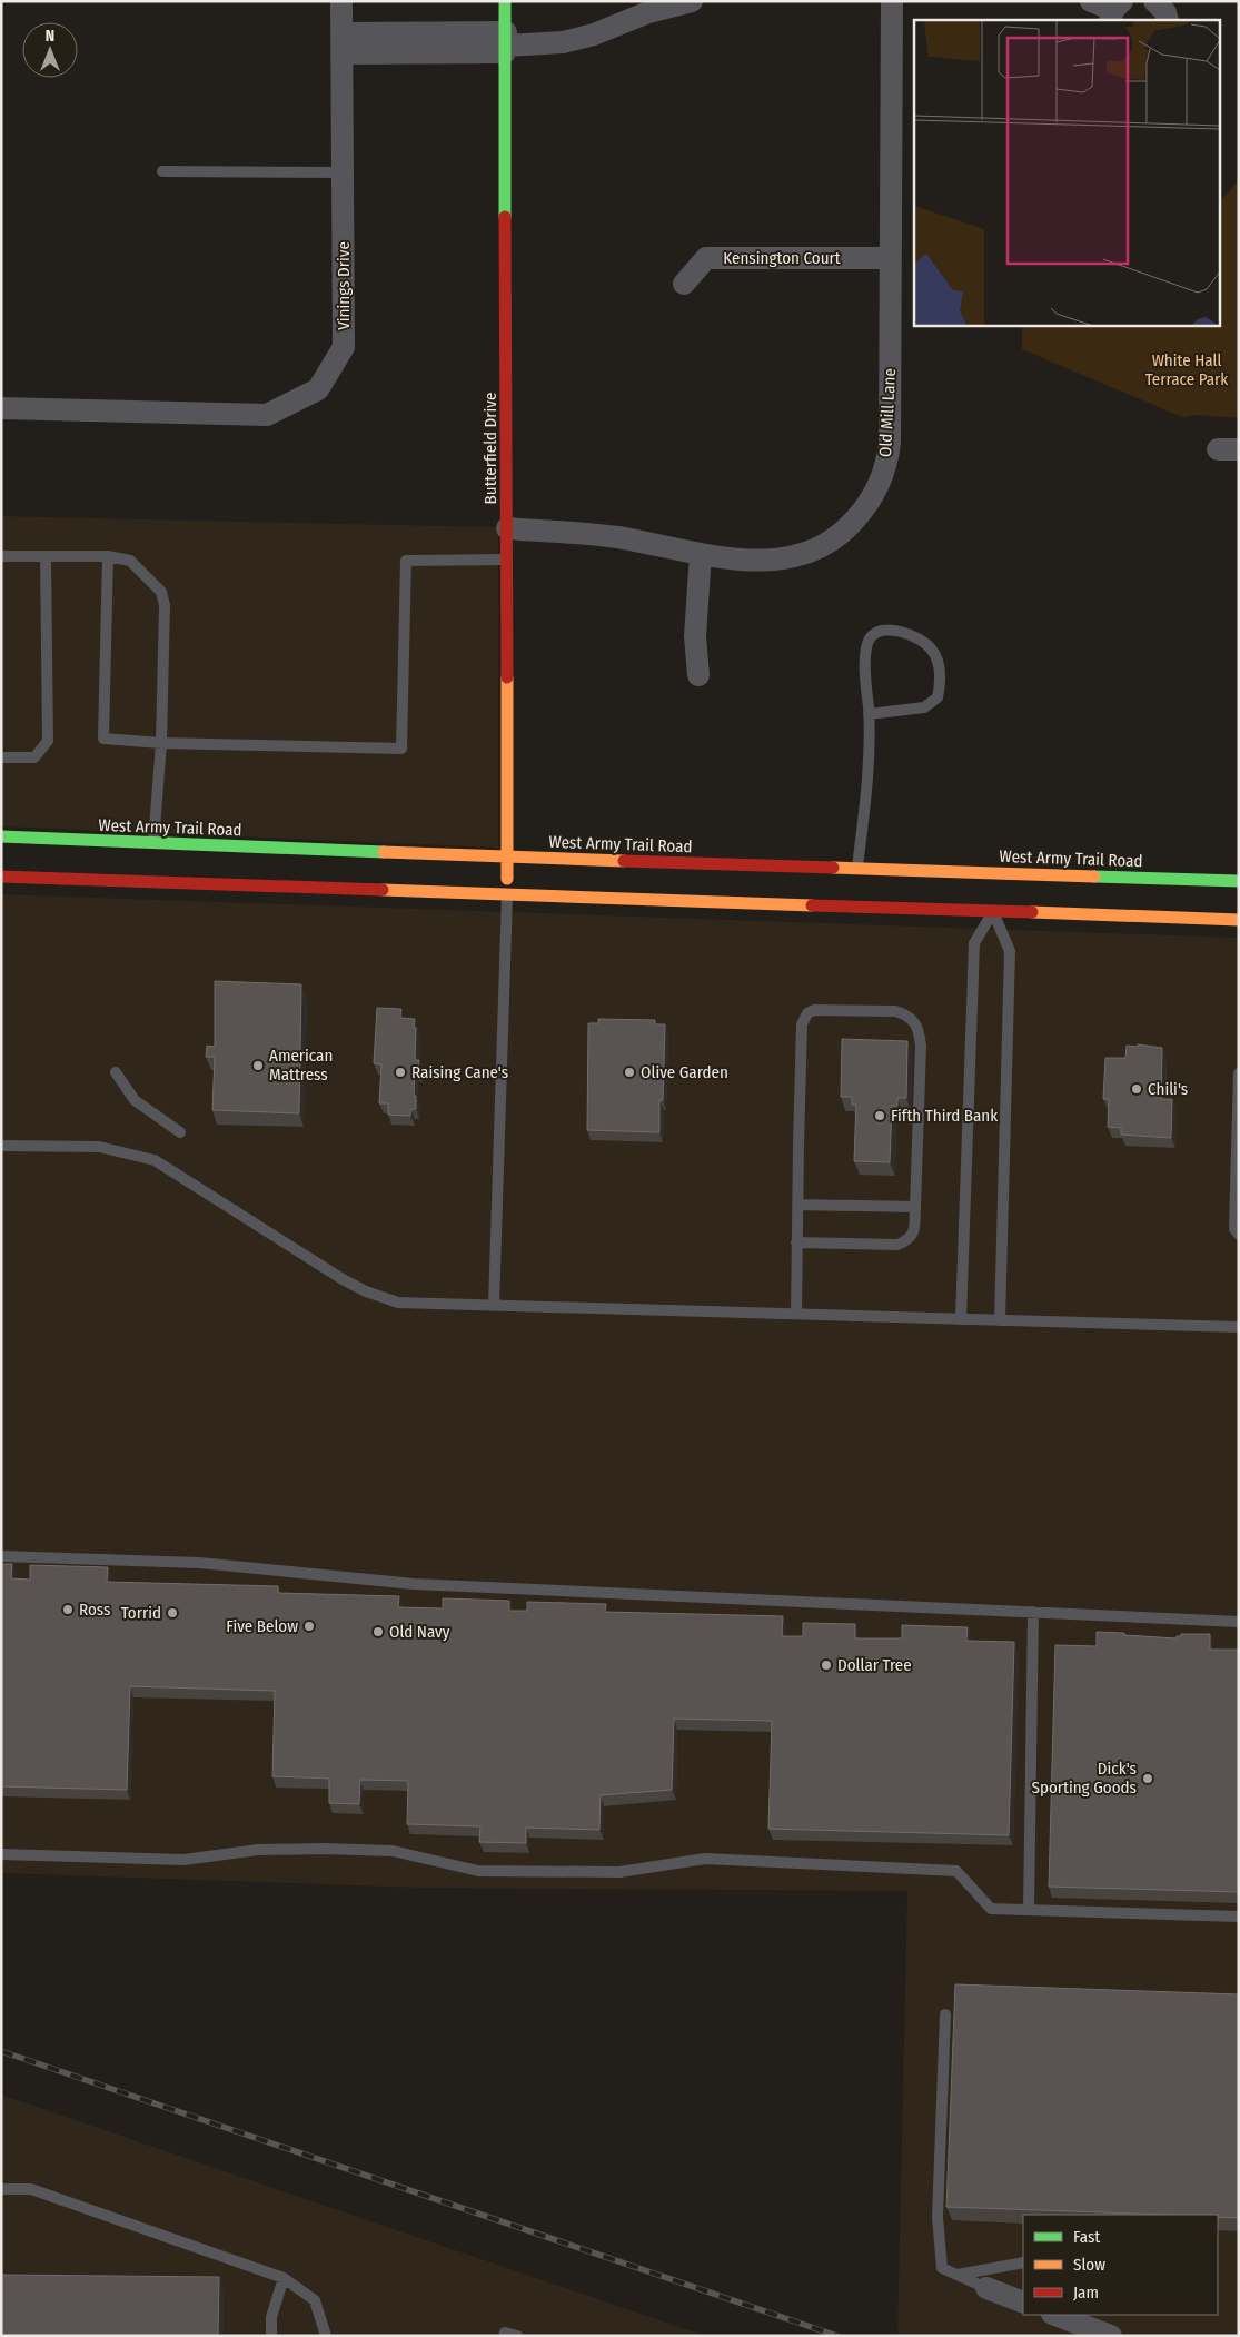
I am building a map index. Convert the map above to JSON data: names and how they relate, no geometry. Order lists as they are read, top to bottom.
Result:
{
  "streets": {
    "main road": ["Butterfield Drive", "West Army Trail Road"],
    "street": ["Kensington Court", "Vinings Drive", "Old Mill Lane"]
  },
  "crossings": [
    ["Kensington Court", "Old Mill Lane"],
    ["Old Mill Lane", "Butterfield Drive"],
    ["Butterfield Drive", "West Army Trail Road"]
  ],
  "parks": ["White Hall Terrace Park"],
  "places": [
    "American Mattress",
    "Raising Cane's",
    "Olive Garden",
    "Chili's",
    "Fifth Third Bank",
    "Ross",
    "Torrid",
    "Five Below",
    "Old Navy",
    "Dollar Tree",
    "Dick's Sporting Goods"
  ],
  "legend": ["Fast", "Slow", "Jam"],
  "north": "top"
}
